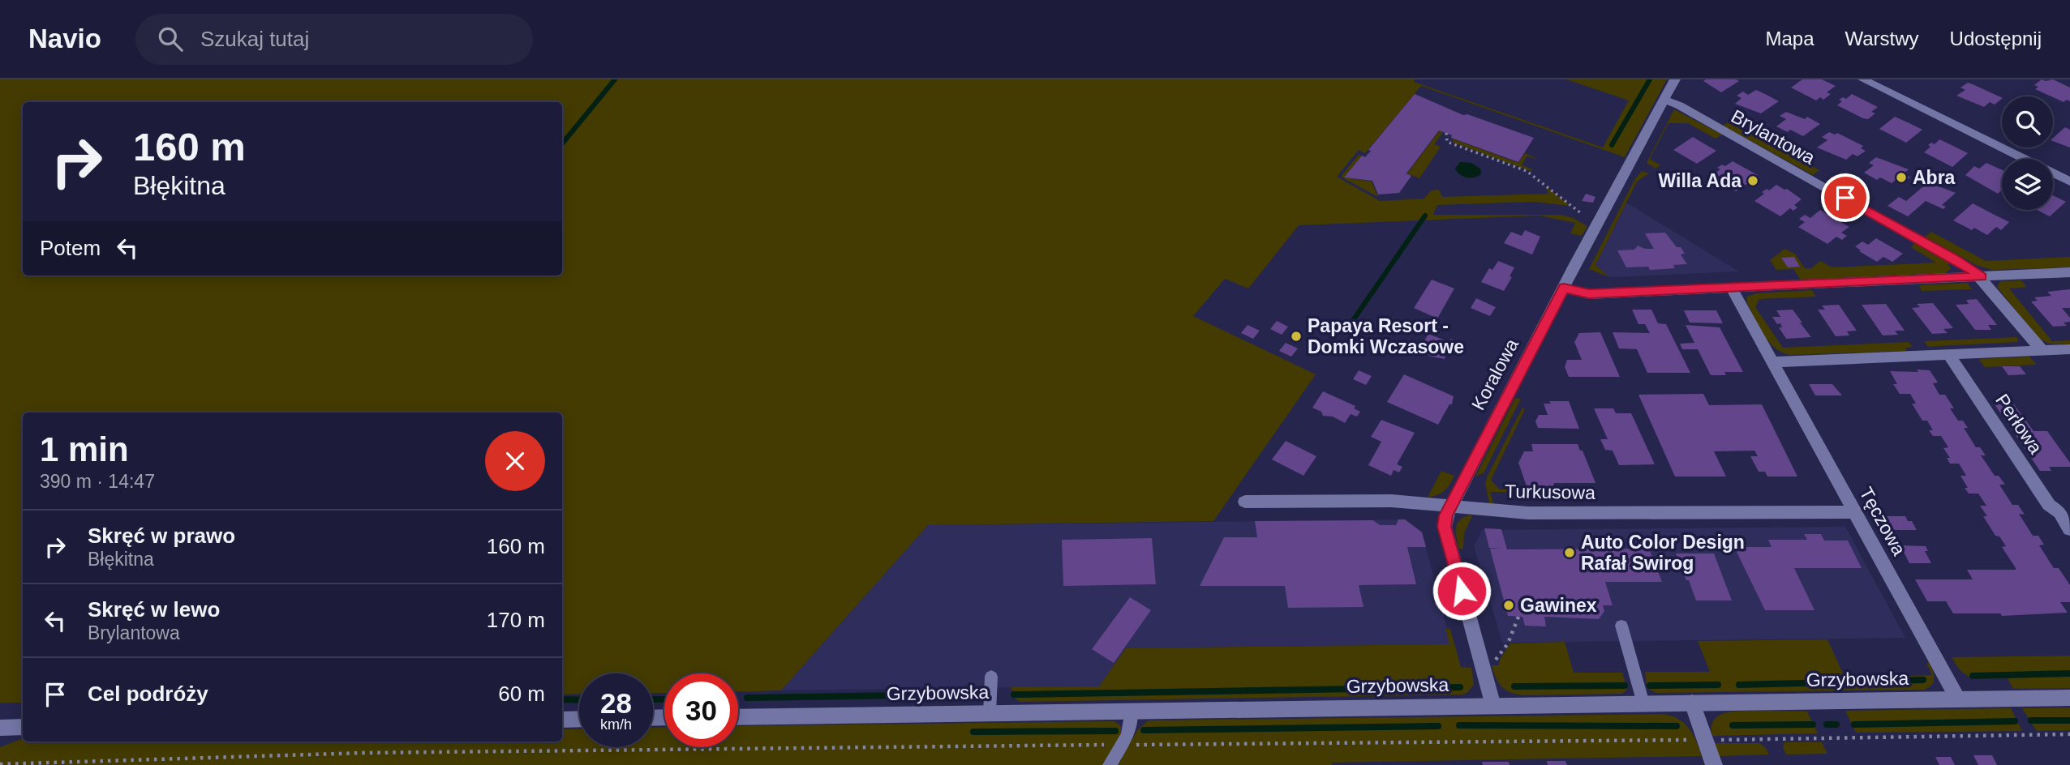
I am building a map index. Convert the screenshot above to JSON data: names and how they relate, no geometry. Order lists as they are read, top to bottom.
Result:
{
  "streets": {
    "street": [
      "Brylantowa",
      "Koralowa",
      "Perłowa",
      "Turkusowa",
      "Tęczowa",
      "Grzybowska"
    ]
  },
  "crossings": [
    ["Brylantowa", "Koralowa"],
    ["Koralowa", "Turkusowa"],
    ["Koralowa", "Grzybowska"],
    ["Turkusowa", "Tęczowa"],
    ["Tęczowa", "Grzybowska"]
  ],
  "places": [
    "Abra",
    "Willa Ada",
    "Papaya Resort - Domki Wczasowe",
    "Auto Color Design Rafał Swirog",
    "Gawinex"
  ],
  "page": {
    "header": "Navio",
    "search": "Szukaj tutaj",
    "nav": ["Mapa", "Warstwy", "Udostępnij"],
    "turn": ["160 m", "Błękitna"],
    "then": "Potem",
    "heading": ["1 min", "390 m · 14:47"],
    "list": [
      {
        "name": "Skręć w prawo",
        "note": "Błękitna",
        "value": "160 m"
      },
      {
        "name": "Skręć w lewo",
        "note": "Brylantowa",
        "value": "170 m"
      },
      {
        "name": "Cel podróży",
        "value": "60 m"
      }
    ],
    "speed": "28 km/h",
    "limit": "30"
  }
}
